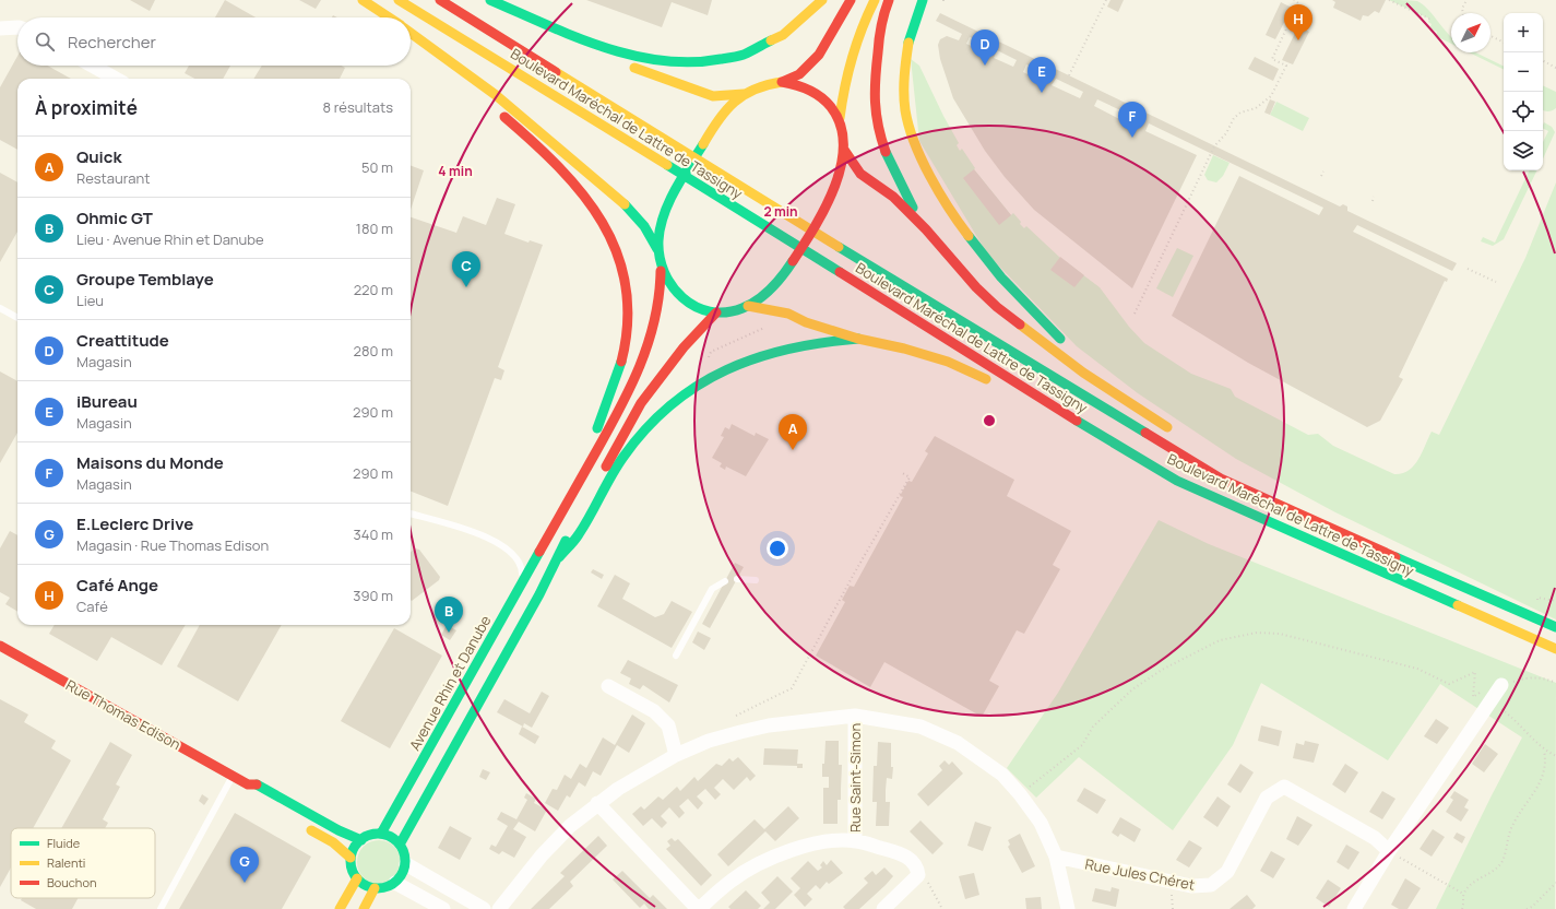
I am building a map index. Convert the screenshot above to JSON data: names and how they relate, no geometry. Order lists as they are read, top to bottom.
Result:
{
  "streets": {
    "main road": ["Boulevard Maréchal de Lattre de Tassigny", "Avenue Rhin et Danube", "Rue Thomas Edison"],
    "street": ["Rue Saint-Simon", "Rue Jules Chéret"]
  },
  "crossings": [
    ["Avenue Rhin et Danube", "Rue Thomas Edison"]
  ],
  "legend": ["Fluide", "Ralenti", "Bouchon"],
  "north": "top right",
  "page": {
    "pins": [
      "H",
      "D",
      "E",
      "F",
      "C",
      "A",
      "B",
      "G"
    ],
    "map_buttons": ["+", "−"],
    "search": "Rechercher",
    "heading": ["À proximité", "8 résultats"],
    "list": [
      {
        "mark": "A",
        "name": "Quick",
        "note": "Restaurant",
        "value": "50 m"
      },
      {
        "mark": "B",
        "name": "Ohmic GT",
        "note": "Lieu · Avenue Rhin et Danube",
        "value": "180 m"
      },
      {
        "mark": "C",
        "name": "Groupe Temblaye",
        "note": "Lieu",
        "value": "220 m"
      },
      {
        "mark": "D",
        "name": "Creattitude",
        "note": "Magasin",
        "value": "280 m"
      },
      {
        "mark": "E",
        "name": "iBureau",
        "note": "Magasin",
        "value": "290 m"
      },
      {
        "mark": "F",
        "name": "Maisons du Monde",
        "note": "Magasin",
        "value": "290 m"
      },
      {
        "mark": "G",
        "name": "E.Leclerc Drive",
        "note": "Magasin · Rue Thomas Edison",
        "value": "340 m"
      },
      {
        "mark": "H",
        "name": "Café Ange",
        "note": "Café",
        "value": "390 m"
      }
    ]
  },
  "rings": ["4 min", "2 min"]
}
